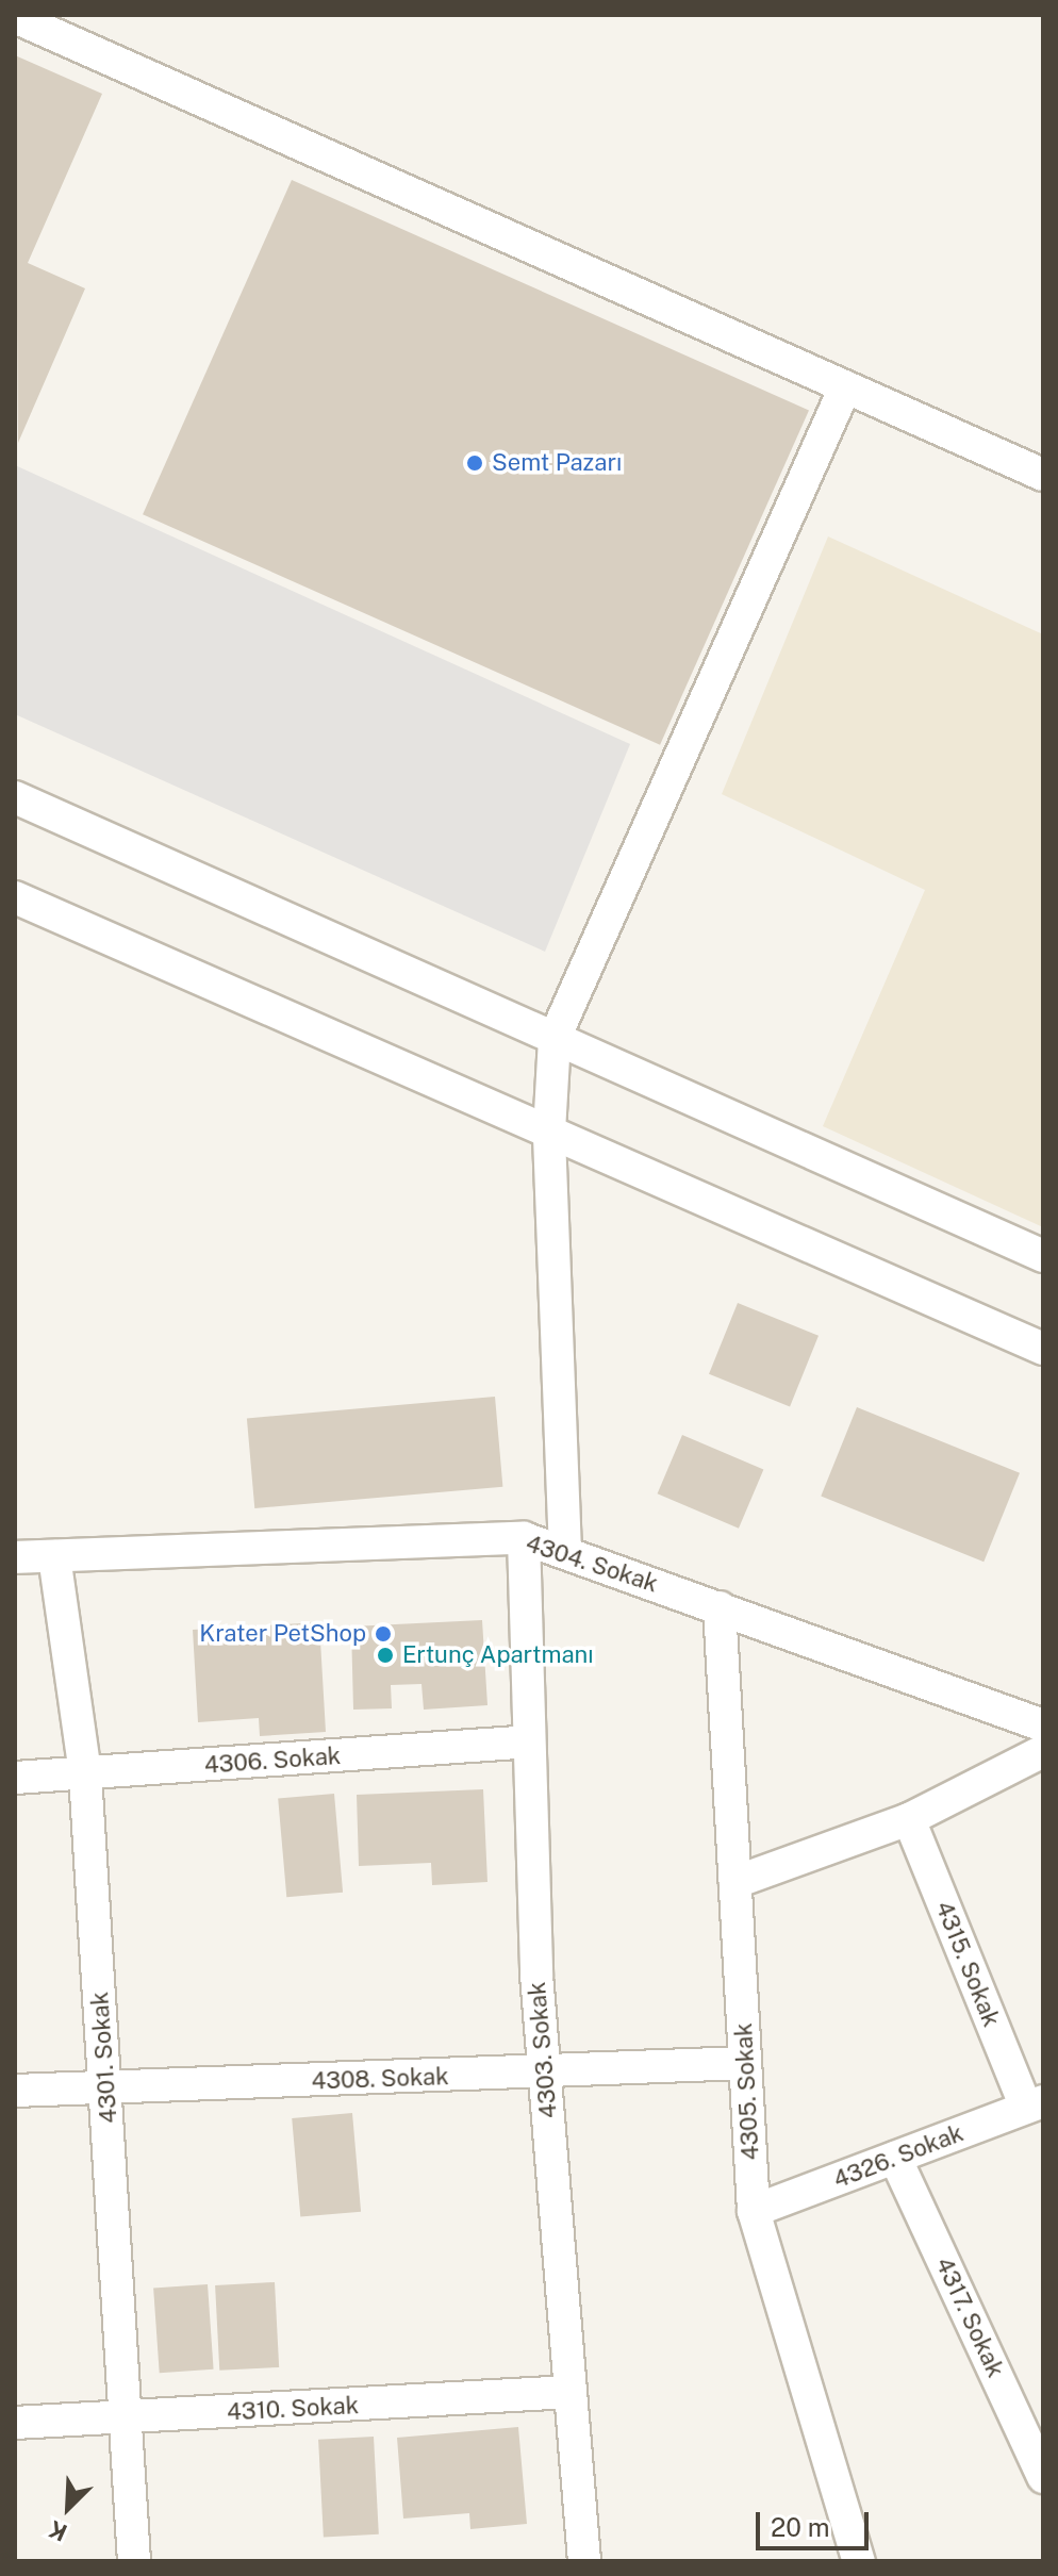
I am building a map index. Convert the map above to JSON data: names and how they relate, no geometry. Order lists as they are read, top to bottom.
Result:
{
  "streets": {
    "street": [
      "4304. Sokak",
      "4306. Sokak",
      "4315. Sokak",
      "4303. Sokak",
      "4301. Sokak",
      "4308. Sokak",
      "4305. Sokak",
      "4326. Sokak",
      "4317. Sokak",
      "4310. Sokak"
    ]
  },
  "crossings": [
    ["4304. Sokak", "4303. Sokak"],
    ["4304. Sokak", "4301. Sokak"],
    ["4304. Sokak", "4305. Sokak"],
    ["4306. Sokak", "4303. Sokak"],
    ["4306. Sokak", "4301. Sokak"],
    ["4315. Sokak", "4326. Sokak"],
    ["4303. Sokak", "4308. Sokak"],
    ["4303. Sokak", "4310. Sokak"],
    ["4301. Sokak", "4308. Sokak"],
    ["4301. Sokak", "4310. Sokak"],
    ["4308. Sokak", "4305. Sokak"],
    ["4305. Sokak", "4326. Sokak"],
    ["4326. Sokak", "4317. Sokak"]
  ],
  "places": ["Semt Pazarı", "Krater PetShop", "Ertunç Apartmanı"],
  "scale_bar": "20 m",
  "north": "bottom left"
}
